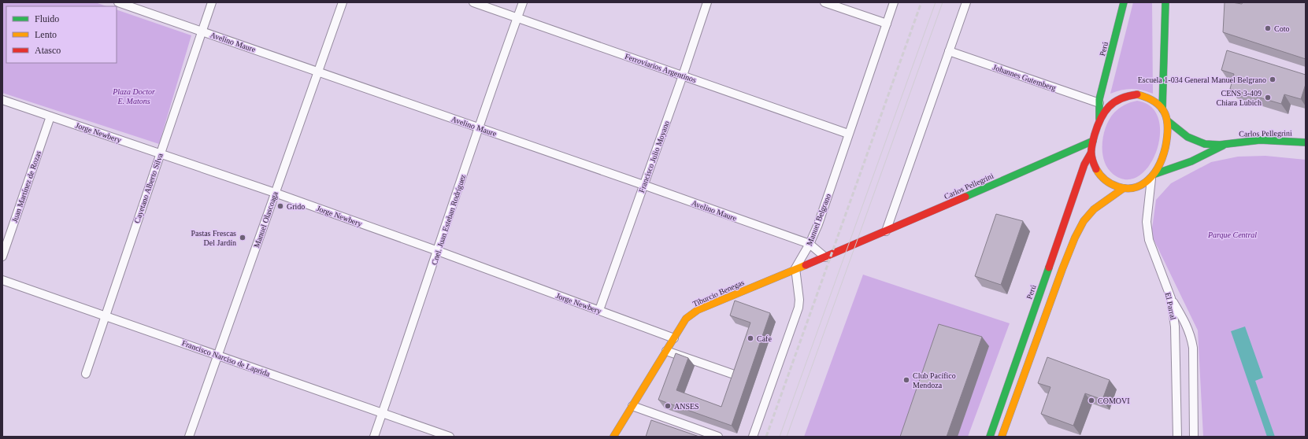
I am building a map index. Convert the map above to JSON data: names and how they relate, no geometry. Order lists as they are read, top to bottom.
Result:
{
  "streets": {
    "main road": ["Perú", "Carlos Pellegrini", "Tiburcio Benegas"],
    "street": [
      "Avelino Maure",
      "Ferroviarios Argentinos",
      "Johannes Gutemberg",
      "Jorge Newbery",
      "Francisco Julio Moyano",
      "Juan Martínez de Rozas",
      "Cayetano Alberto Silva",
      "Manuel Olascoaga",
      "Cnel. Juan Esteban Rodríguez",
      "Manuel Belgrano",
      "El Parral",
      "Francisco Narciso de Laprida"
    ]
  },
  "crossings": [
    ["Avelino Maure", "Francisco Julio Moyano"],
    ["Avelino Maure", "Cayetano Alberto Silva"],
    ["Avelino Maure", "Manuel Olascoaga"],
    ["Avelino Maure", "Cnel. Juan Esteban Rodríguez"],
    ["Avelino Maure", "Manuel Belgrano"],
    ["Avelino Maure", "Tiburcio Benegas"],
    ["Perú", "Johannes Gutemberg"],
    ["Perú", "Carlos Pellegrini"],
    ["Perú", "El Parral"],
    ["Ferroviarios Argentinos", "Francisco Julio Moyano"],
    ["Ferroviarios Argentinos", "Cnel. Juan Esteban Rodríguez"],
    ["Ferroviarios Argentinos", "Manuel Belgrano"],
    ["Jorge Newbery", "Francisco Julio Moyano"],
    ["Jorge Newbery", "Juan Martínez de Rozas"],
    ["Jorge Newbery", "Cayetano Alberto Silva"],
    ["Jorge Newbery", "Manuel Olascoaga"],
    ["Jorge Newbery", "Cnel. Juan Esteban Rodríguez"],
    ["Jorge Newbery", "Tiburcio Benegas"],
    ["Carlos Pellegrini", "Tiburcio Benegas"],
    ["Carlos Pellegrini", "El Parral"],
    ["Cayetano Alberto Silva", "Francisco Narciso de Laprida"],
    ["Manuel Olascoaga", "Francisco Narciso de Laprida"],
    ["Cnel. Juan Esteban Rodríguez", "Francisco Narciso de Laprida"],
    ["Manuel Belgrano", "Tiburcio Benegas"]
  ],
  "parks": ["Plaza Doctor E. Matons", "Parque Central"],
  "places": [
    "Coto",
    "Escuela 1-034 General Manuel Belgrano",
    "CENS 3-409 Chiara Lubich",
    "Grido",
    "Pastas Frescas Del Jardín",
    "Cafe",
    "Club Pacífico Mendoza",
    "COMOVI",
    "ANSES"
  ],
  "legend": ["Fluido", "Lento", "Atasco"]
}
